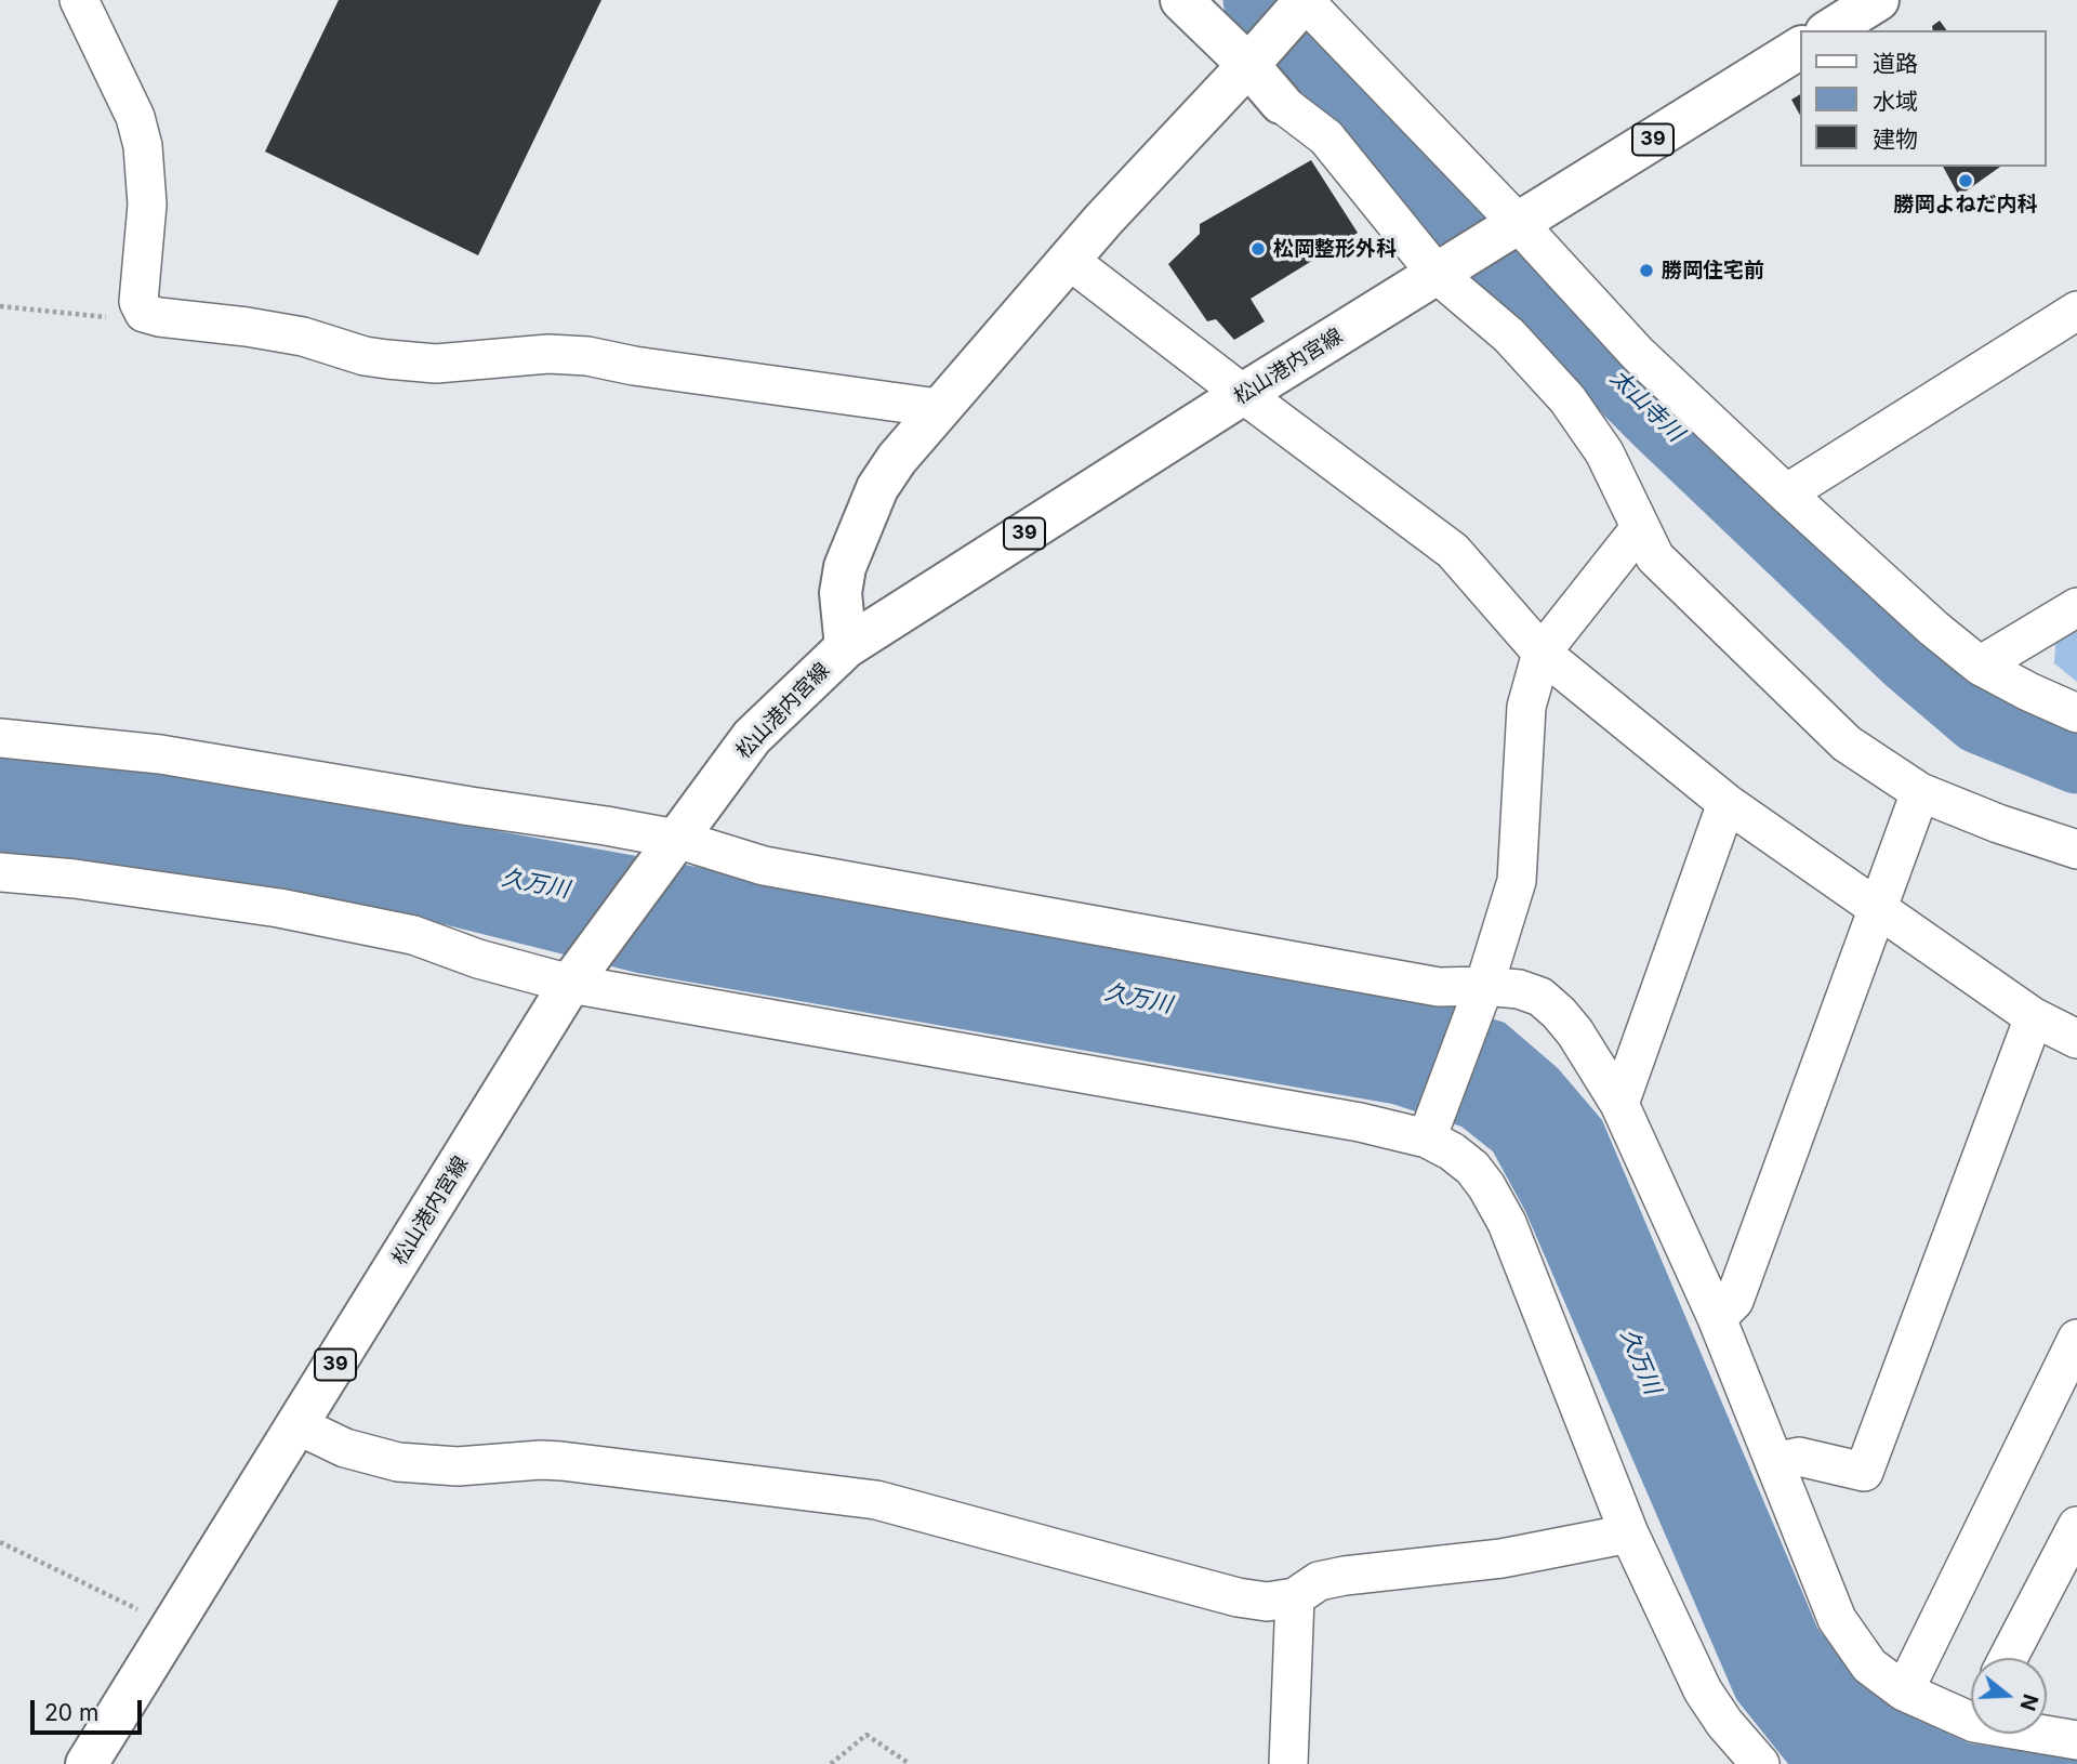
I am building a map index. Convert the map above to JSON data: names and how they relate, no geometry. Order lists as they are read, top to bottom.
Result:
{
  "streets": {
    "main road": ["39", "松山港内宮線"]
  },
  "water": ["太山寺川", "久万川"],
  "places": ["勝岡よねだ内科", "松岡整形外科", "勝岡住宅前"],
  "legend": ["道路", "水域", "建物"],
  "scale_bar": "20 m",
  "north": "right"
}
